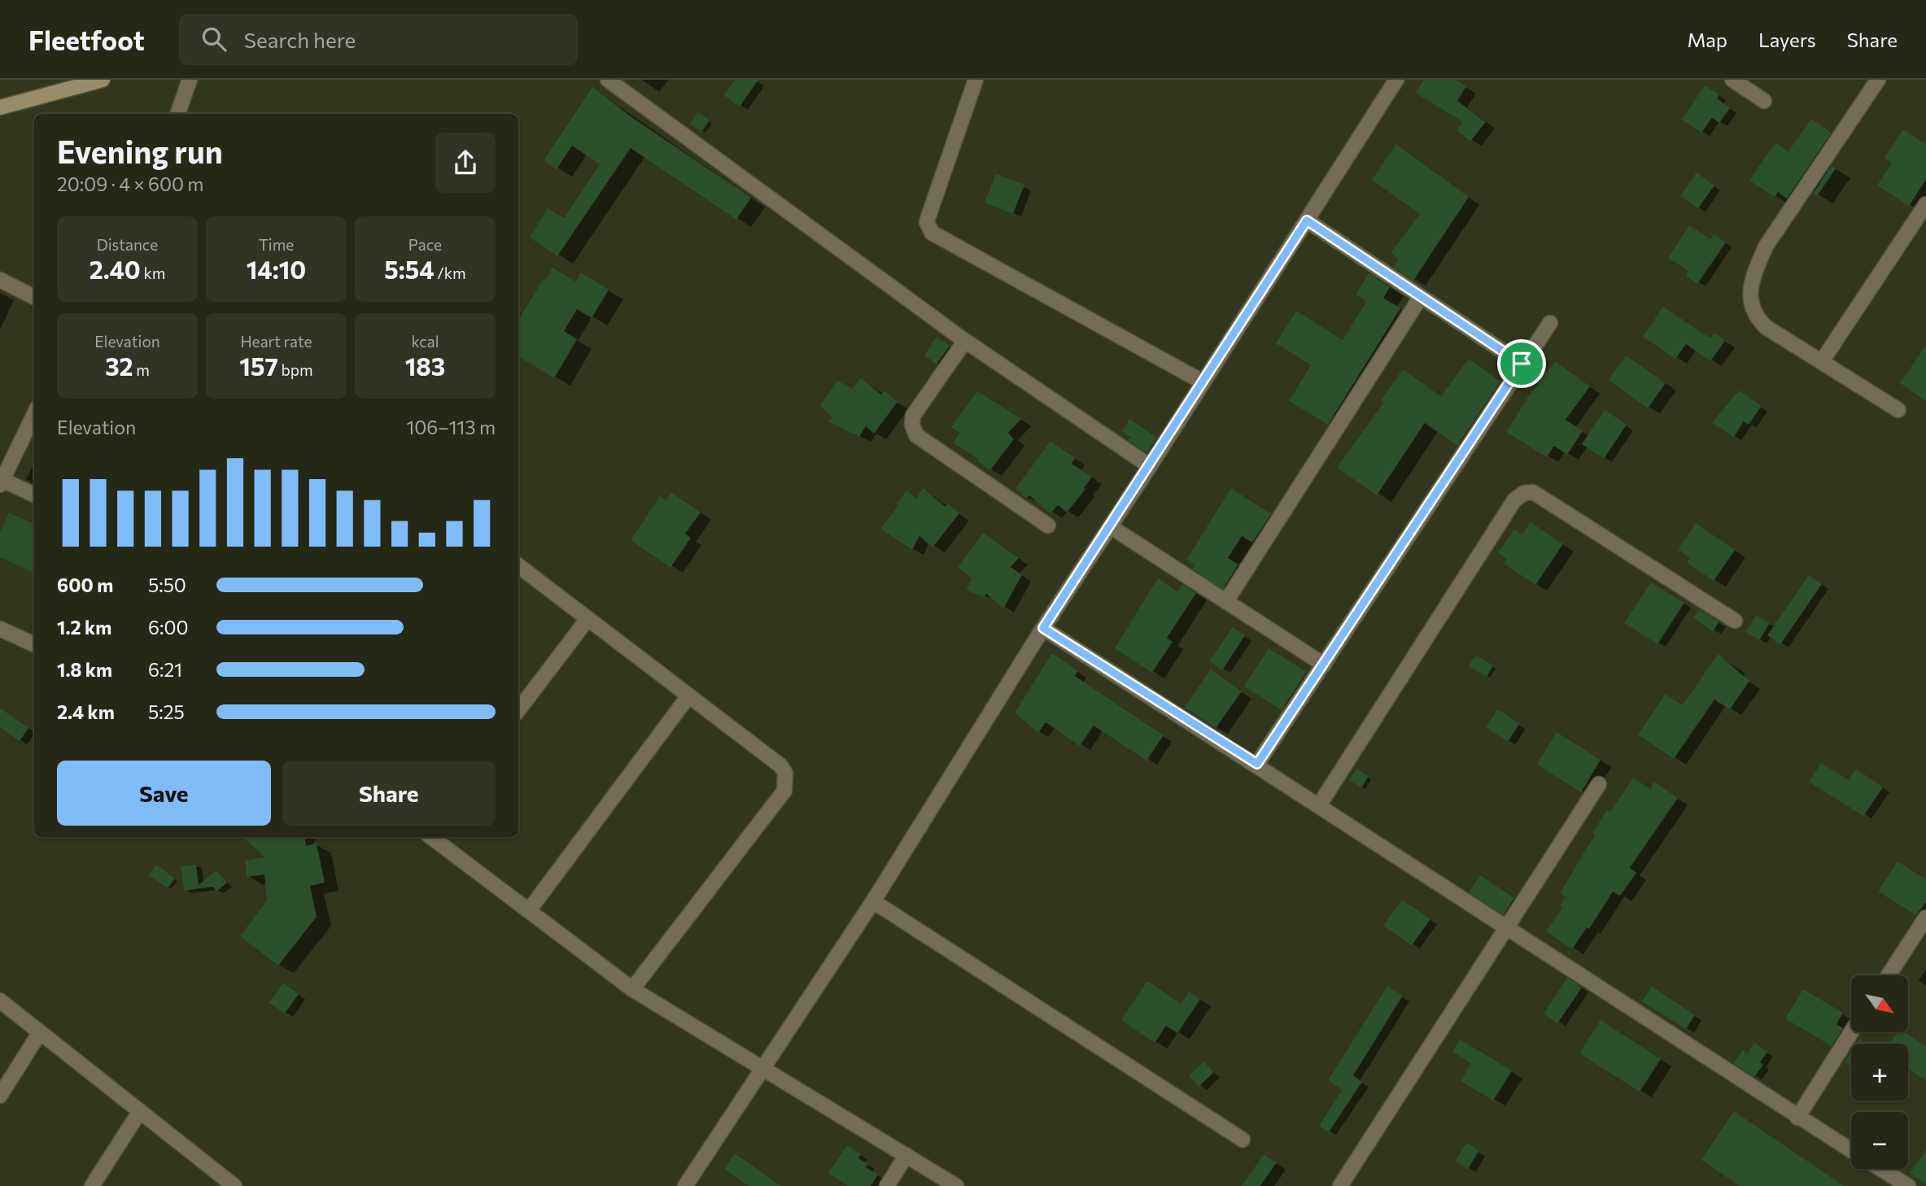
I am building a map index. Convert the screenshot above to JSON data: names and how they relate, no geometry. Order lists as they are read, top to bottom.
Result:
{
  "north": "bottom right",
  "page": {
    "header": "Fleetfoot",
    "search": "Search here",
    "nav": ["Map", "Layers", "Share"],
    "heading": ["Evening run", "20:09 · 4 × 600 m"],
    "stats": [
      ["Distance", "2.40 km"],
      ["Time", "14:10"],
      ["Pace", "5:54 /km"],
      ["Elevation", "32 m"],
      ["Heart rate", "157 bpm"],
      ["kcal", "183"]
    ],
    "chart": ["Elevation", "106–113 m"],
    "list": [
      {
        "name": "600 m",
        "note": "5:50"
      },
      {
        "name": "1.2 km",
        "note": "6:00"
      },
      {
        "name": "1.8 km",
        "note": "6:21"
      },
      {
        "name": "2.4 km",
        "note": "5:25"
      }
    ],
    "buttons": ["Save", "Share"],
    "map_buttons": ["+", "−"]
  }
}
